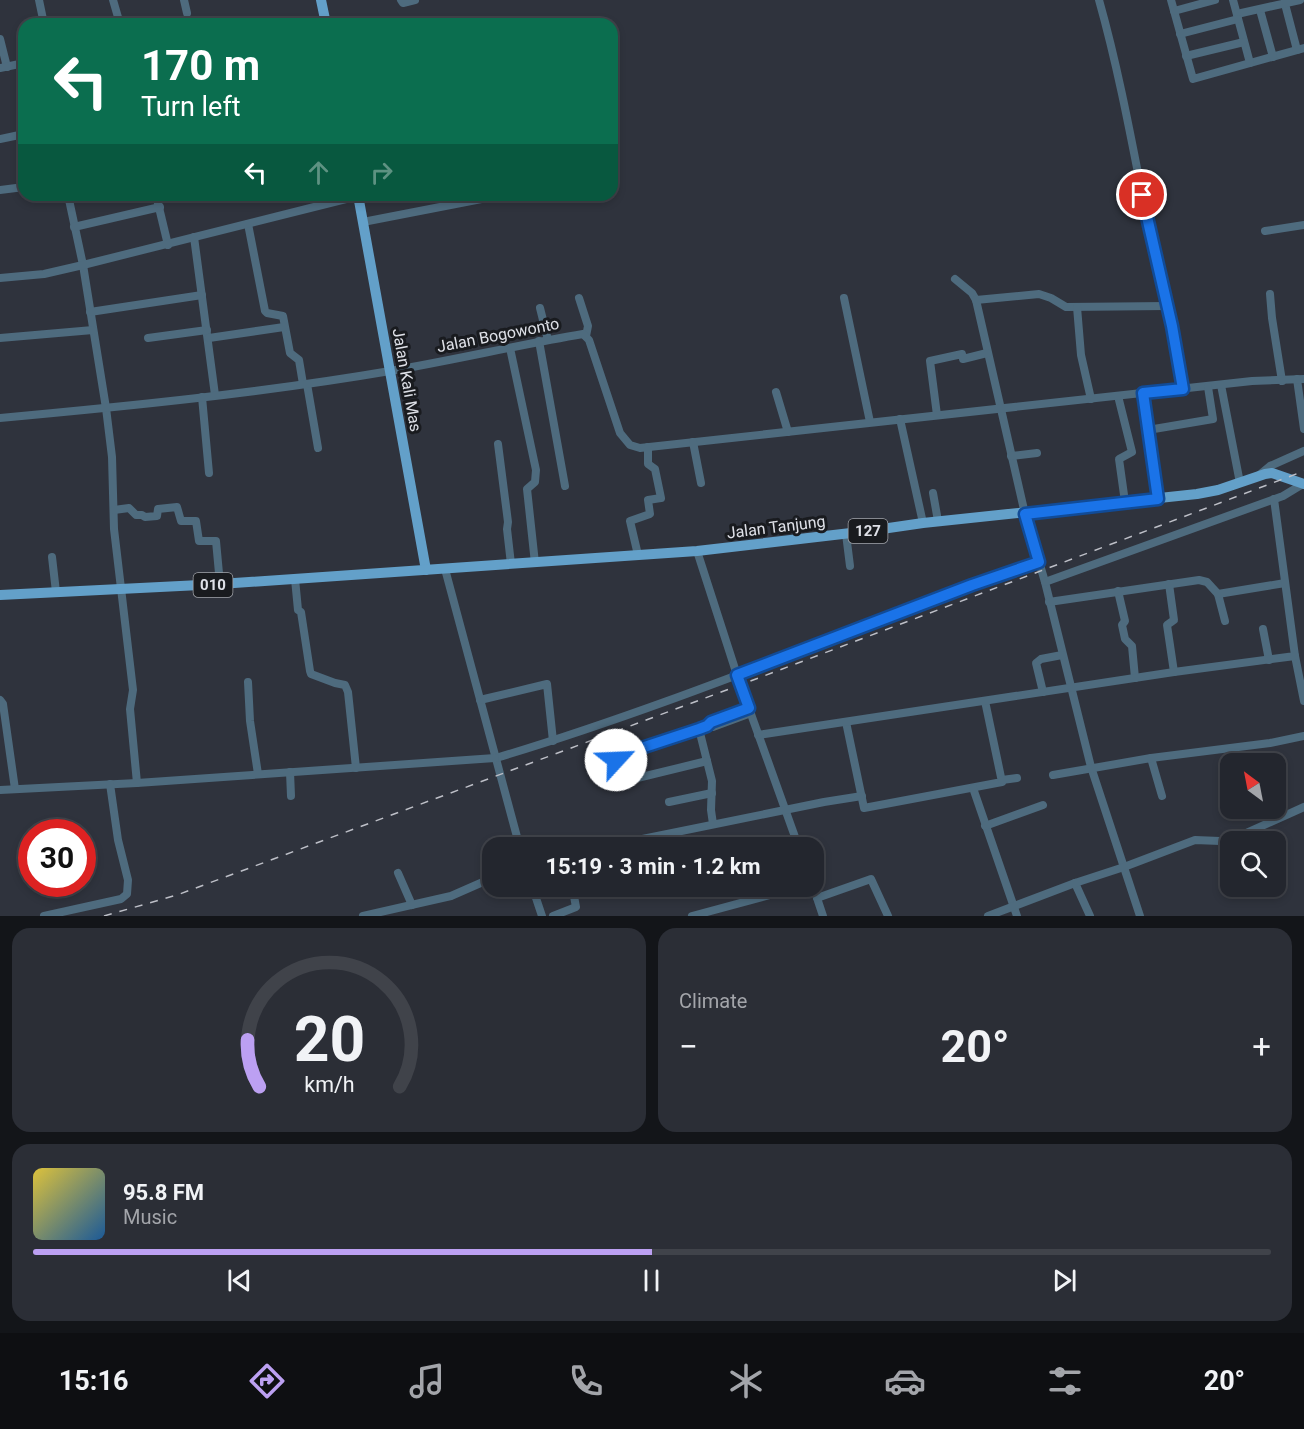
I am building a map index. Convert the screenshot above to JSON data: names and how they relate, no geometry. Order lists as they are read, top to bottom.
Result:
{
  "streets": {
    "main road": [
      "Jalan Kali Mas",
      "Jalan Tanjung",
      "127",
      "010"
    ],
    "street": ["Jalan Bogowonto"]
  },
  "crossings": [
    ["Jalan Bogowonto", "Jalan Kali Mas"],
    ["Jalan Kali Mas", "Jalan Tanjung"],
    ["Jalan Kali Mas", "010"],
    ["Jalan Tanjung", "010"]
  ],
  "north": "top left",
  "page": {
    "turn": ["170 m", "Turn left"],
    "limit": "30",
    "trip": "15:19 · 3 min · 1.2 km",
    "tile": "Climate",
    "heat": ["−", "20°", "+"],
    "song": ["95.8 FM", "Music"],
    "tabs": ["15:16", "20°"],
    "gauge": ["20", "km/h"]
  }
}
